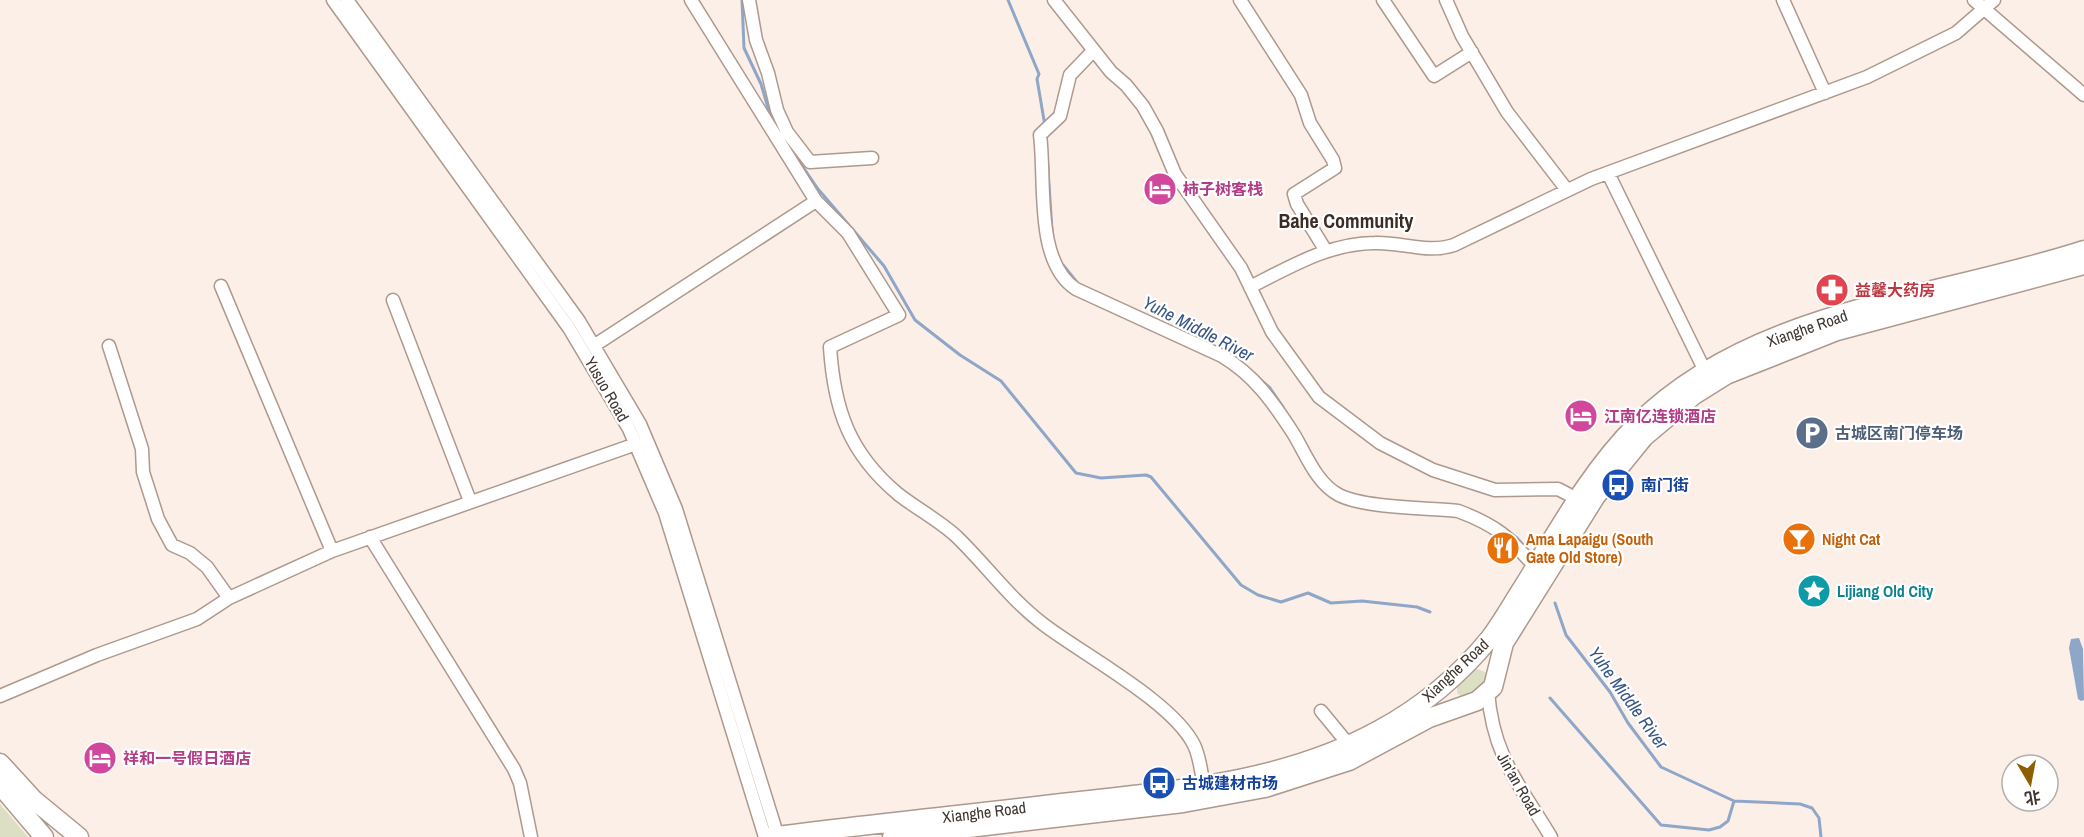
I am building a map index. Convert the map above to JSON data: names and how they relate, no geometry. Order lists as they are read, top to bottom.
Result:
{
  "streets": {
    "highway": ["Xianghe Road"],
    "street": ["Yusuo Road", "Jin'an Road"]
  },
  "crossings": [
    ["Xianghe Road", "Yusuo Road"],
    ["Xianghe Road", "Jin'an Road"]
  ],
  "districts": ["Bahe Community"],
  "water": ["Yuhe Middle River"],
  "places": {
    "hotel": ["柿子树客栈", "江南亿连锁酒店", "祥和一号假日酒店"],
    "pharmacy": ["益馨大药房"],
    "parking": ["古城区南门停车场"],
    "bus stop": ["南门街", "古城建材市场"],
    "bar": ["Night Cat"],
    "restaurant": ["Ama Lapaigu (South Gate Old Store)"],
    "place": ["Lijiang Old City"]
  },
  "north": "bottom"
}
